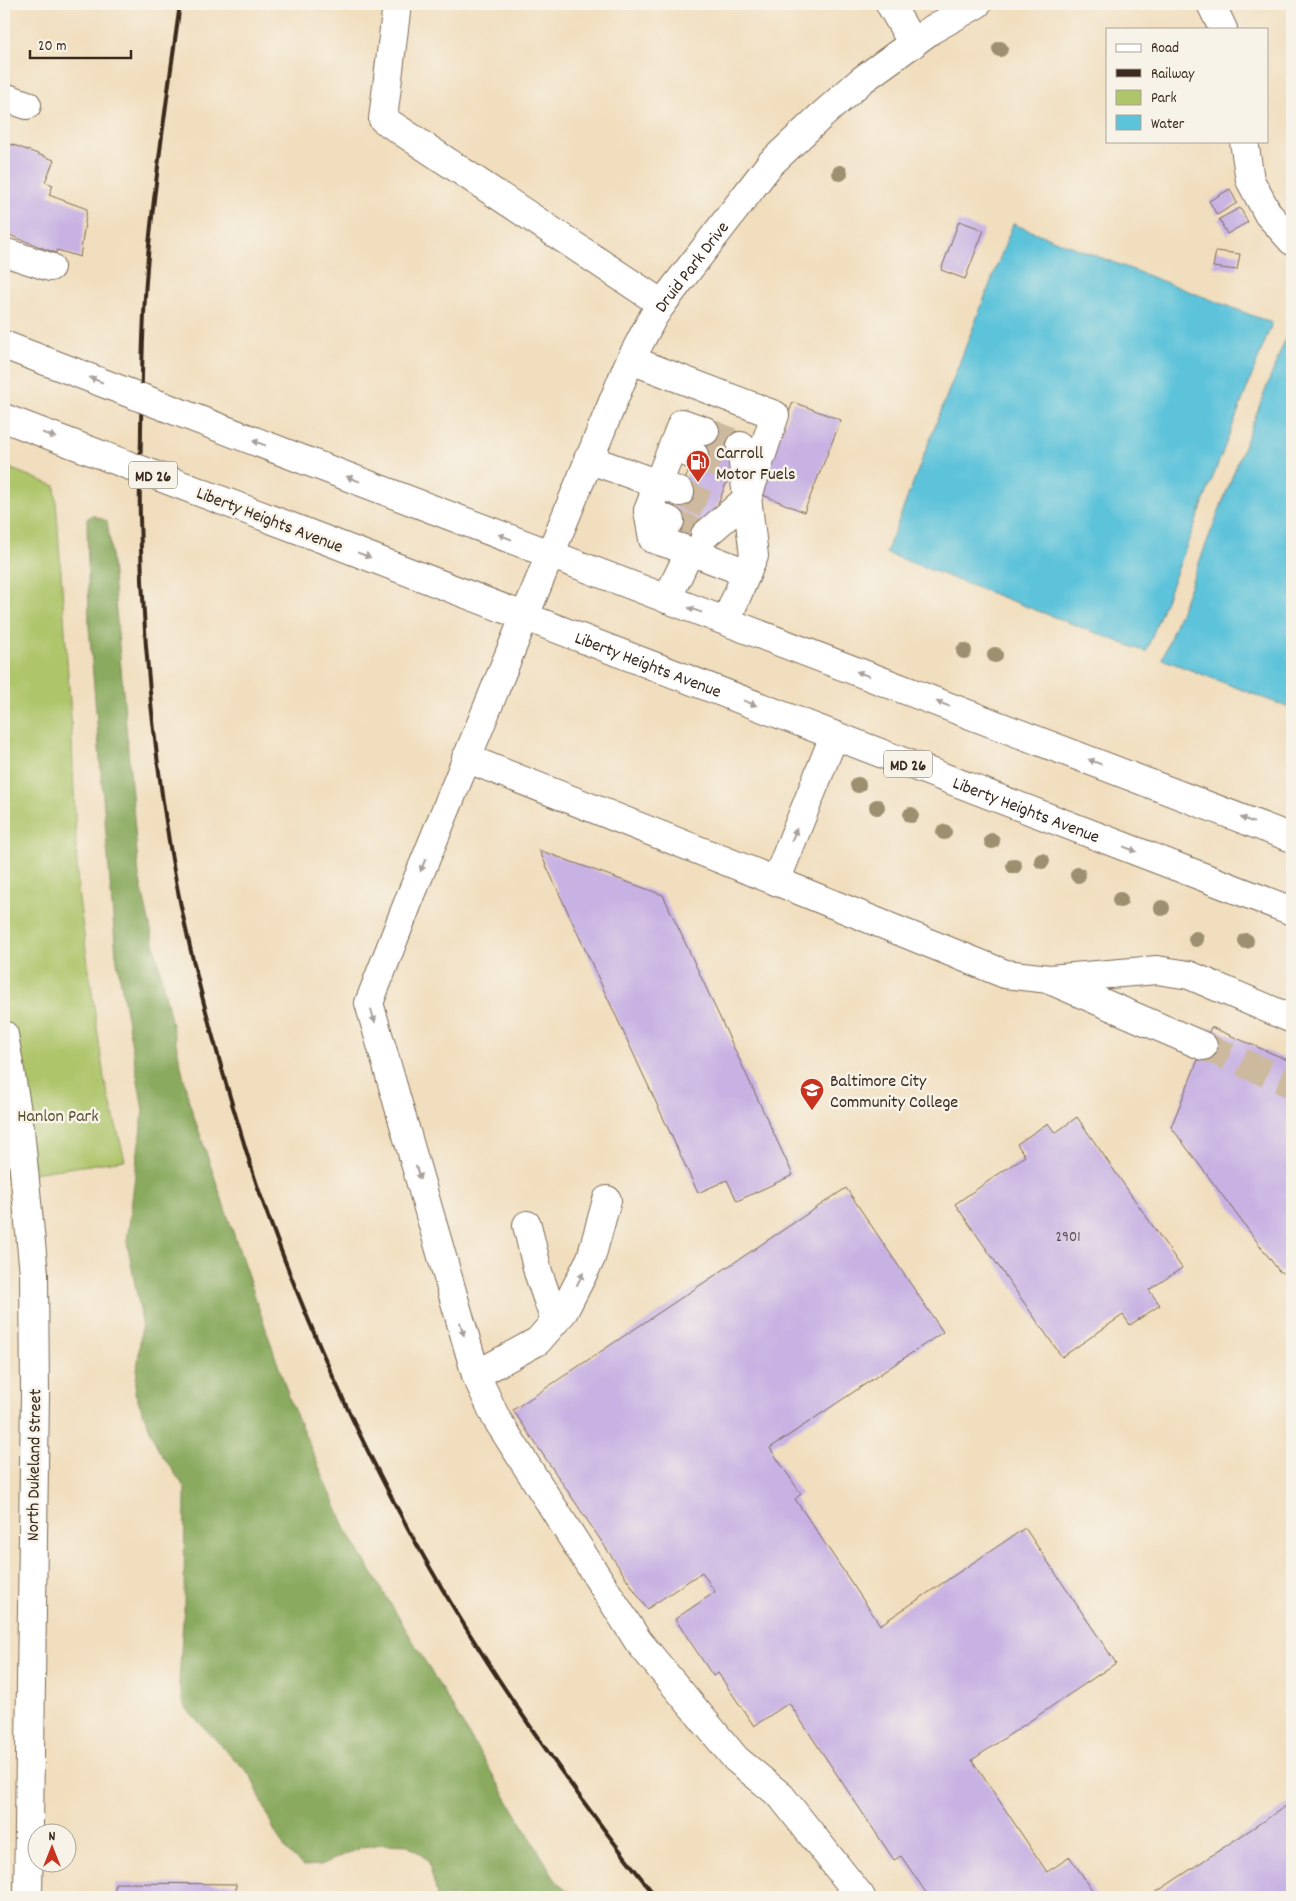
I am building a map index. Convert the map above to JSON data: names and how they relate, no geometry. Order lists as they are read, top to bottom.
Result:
{
  "streets": {
    "main road": [
      "Druid Park Drive",
      "MD 26",
      "Liberty Heights Avenue",
      "North Dukeland Street"
    ]
  },
  "crossings": [
    ["Druid Park Drive", "Liberty Heights Avenue"]
  ],
  "parks": ["Hanlon Park"],
  "places": {
    "fuel station": ["Carroll Motor Fuels"],
    "school or university": ["Baltimore City Community College"]
  },
  "house_numbers": ["2901"],
  "legend": [
    "Road",
    "Railway",
    "Park",
    "Water"
  ],
  "scale_bar": "20 m",
  "north": "top"
}
